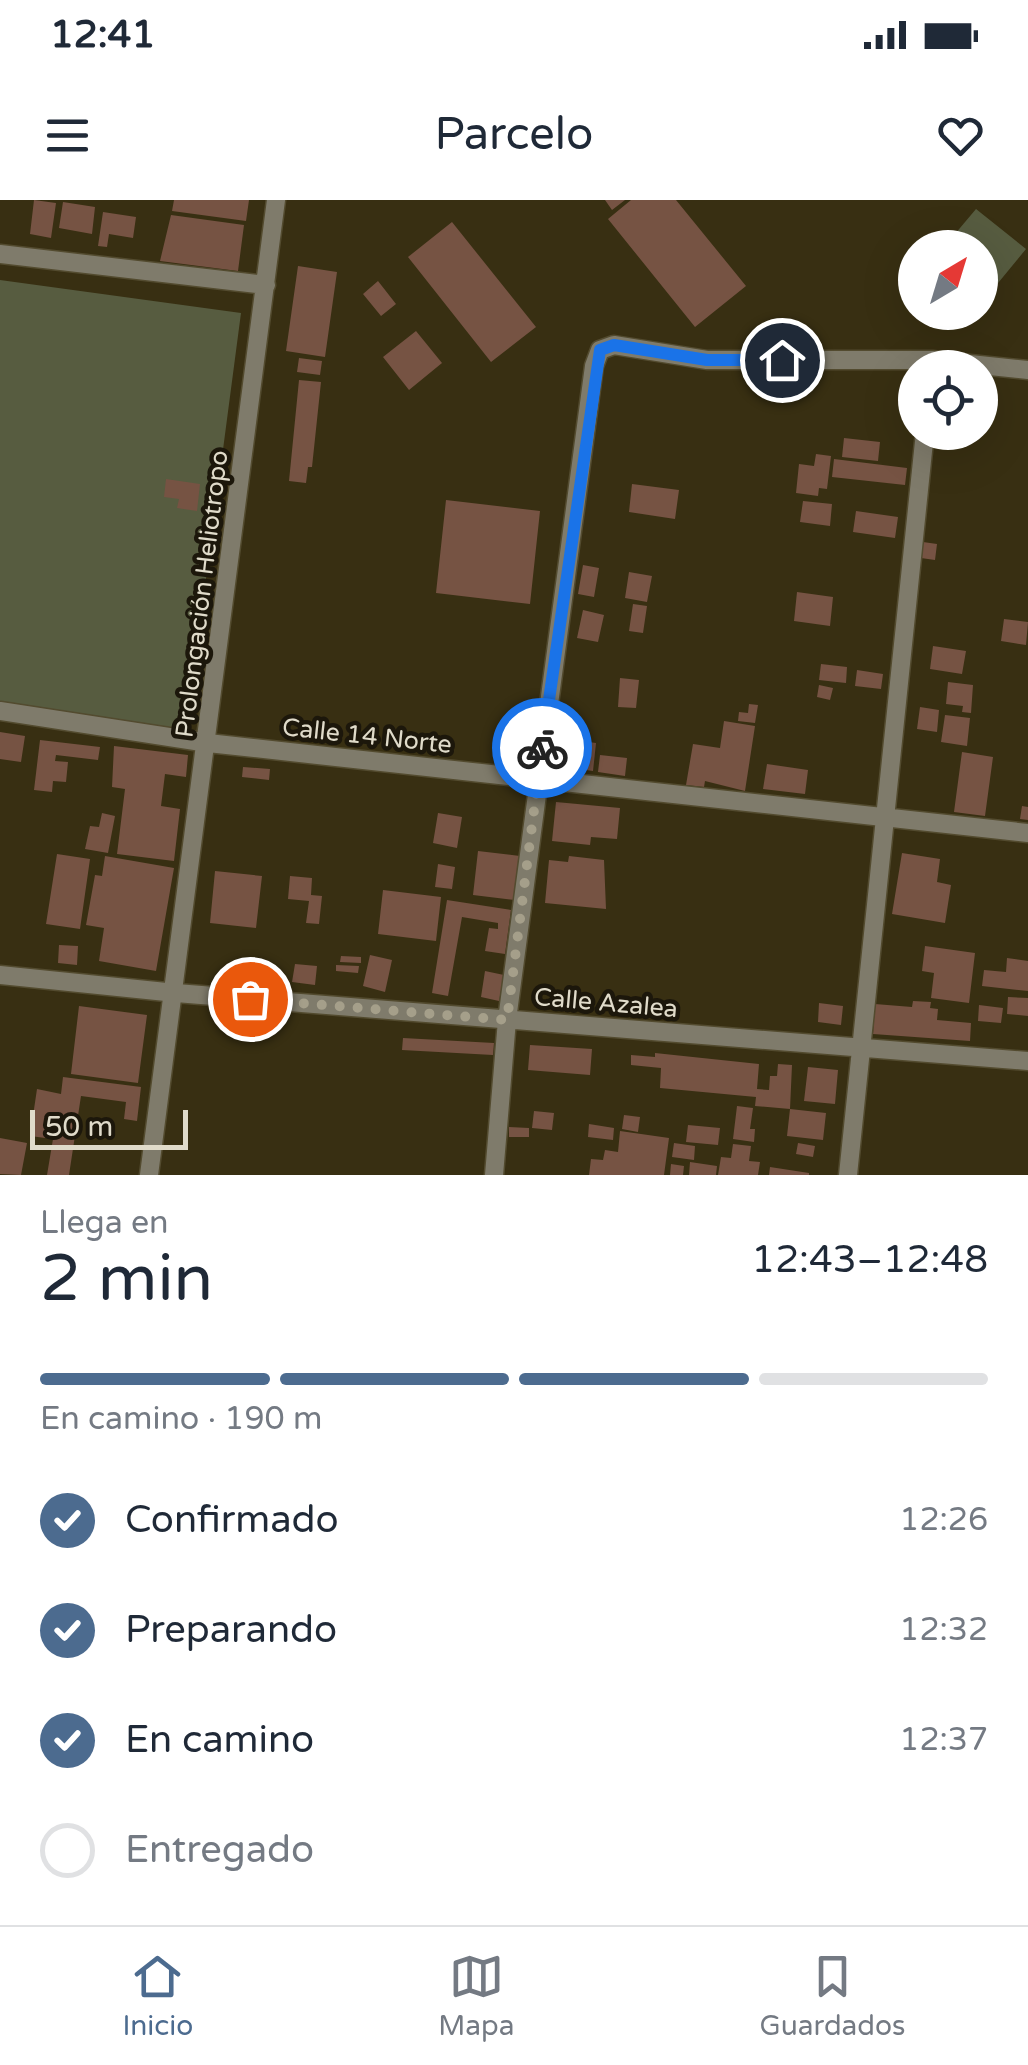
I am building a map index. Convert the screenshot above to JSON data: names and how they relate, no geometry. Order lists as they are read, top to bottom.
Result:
{
  "streets": {
    "street": ["Prolongación Heliotropo", "Calle 14 Norte", "Calle Azalea"]
  },
  "crossings": [
    ["Prolongación Heliotropo", "Calle 14 Norte"],
    ["Prolongación Heliotropo", "Calle Azalea"]
  ],
  "scale_bar": "50 m",
  "north": "top right",
  "page": {
    "status": "12:41",
    "header": "Parcelo",
    "scale": "50 m",
    "heading": ["2 min", "Llega en", "12:43–12:48"],
    "bar": "En camino · 190 m",
    "list": [
      ["Confirmado", "12:26"],
      ["Preparando", "12:32"],
      ["En camino", "12:37"],
      "Entregado"
    ],
    "tabs": ["Inicio", "Mapa", "Guardados"]
  }
}
